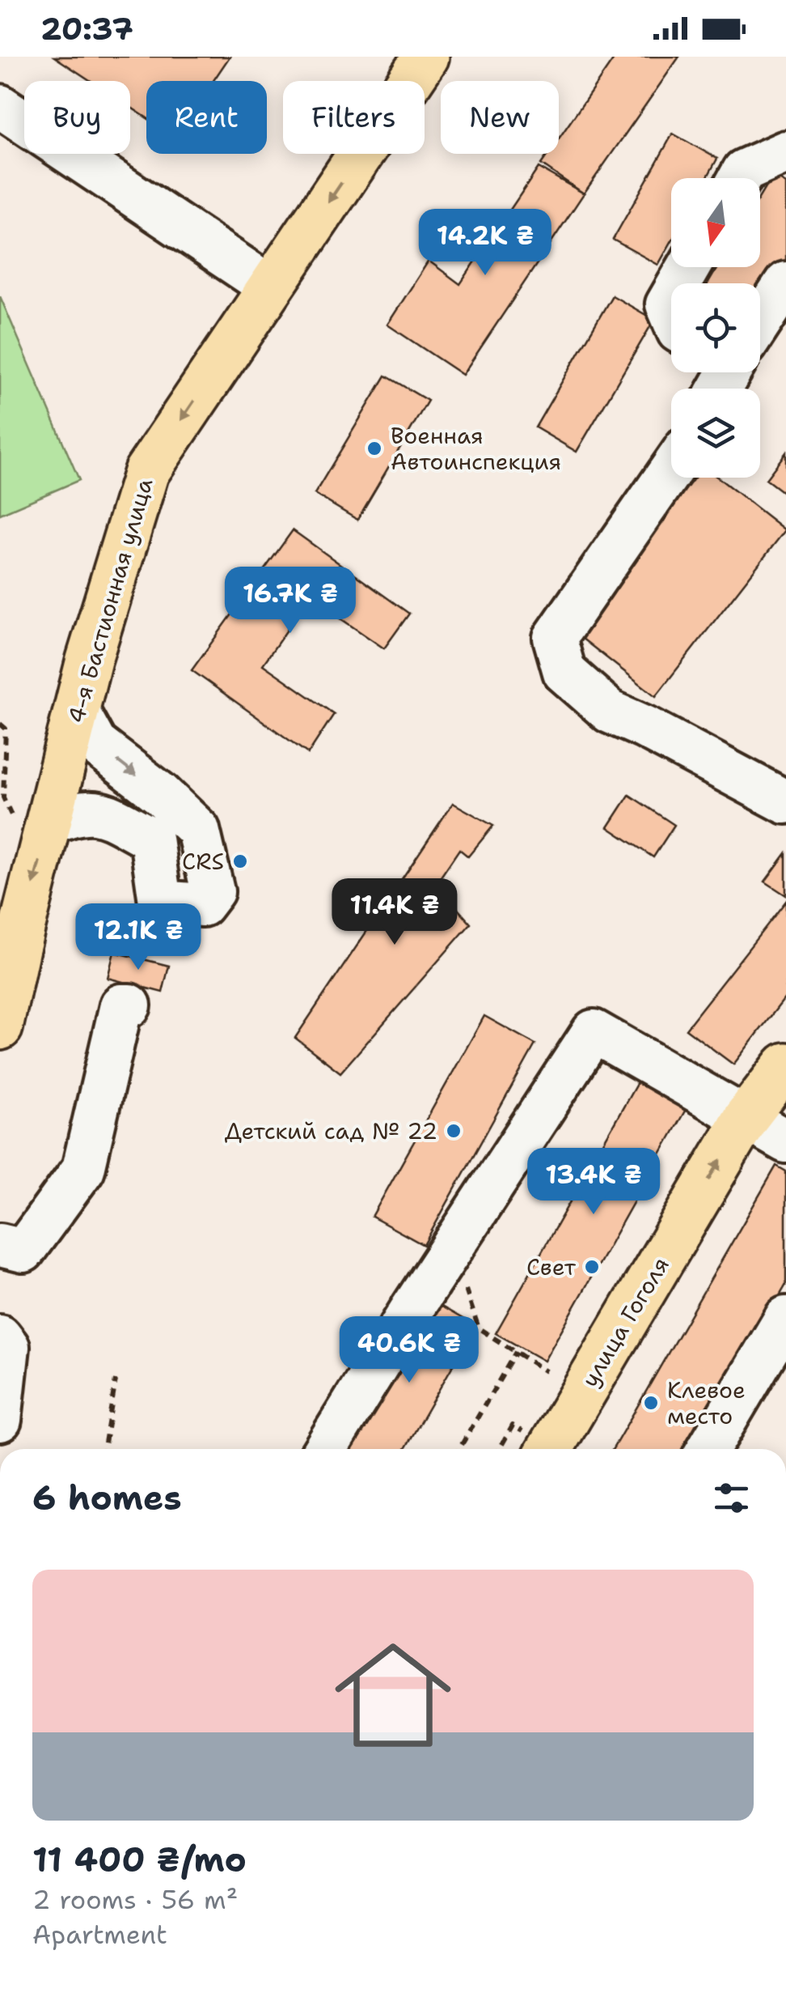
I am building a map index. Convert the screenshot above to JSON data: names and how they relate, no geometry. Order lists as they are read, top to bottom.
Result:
{
  "streets": {
    "main road": ["4-я Бастионная улица", "улица Гоголя"]
  },
  "one_way": ["4-я Бастионная улица", "улица Гоголя"],
  "places": [
    "Военная Автоинспекция",
    "CRS",
    "Детский сад № 22",
    "Свет",
    "Клевое место"
  ],
  "north": "bottom",
  "page": {
    "status": "20:37",
    "chip": [
      "Buy",
      "Rent",
      "Filters",
      "New"
    ],
    "price": [
      "14.2K ₴",
      "16.7K ₴",
      "11.4K ₴",
      "12.1K ₴",
      "13.4K ₴",
      "40.6K ₴"
    ],
    "heading": "6 homes",
    "list": [
      {
        "name": "11 400 ₴/mo",
        "note": "2 rooms · 56 m² · Apartment"
      }
    ]
  }
}
